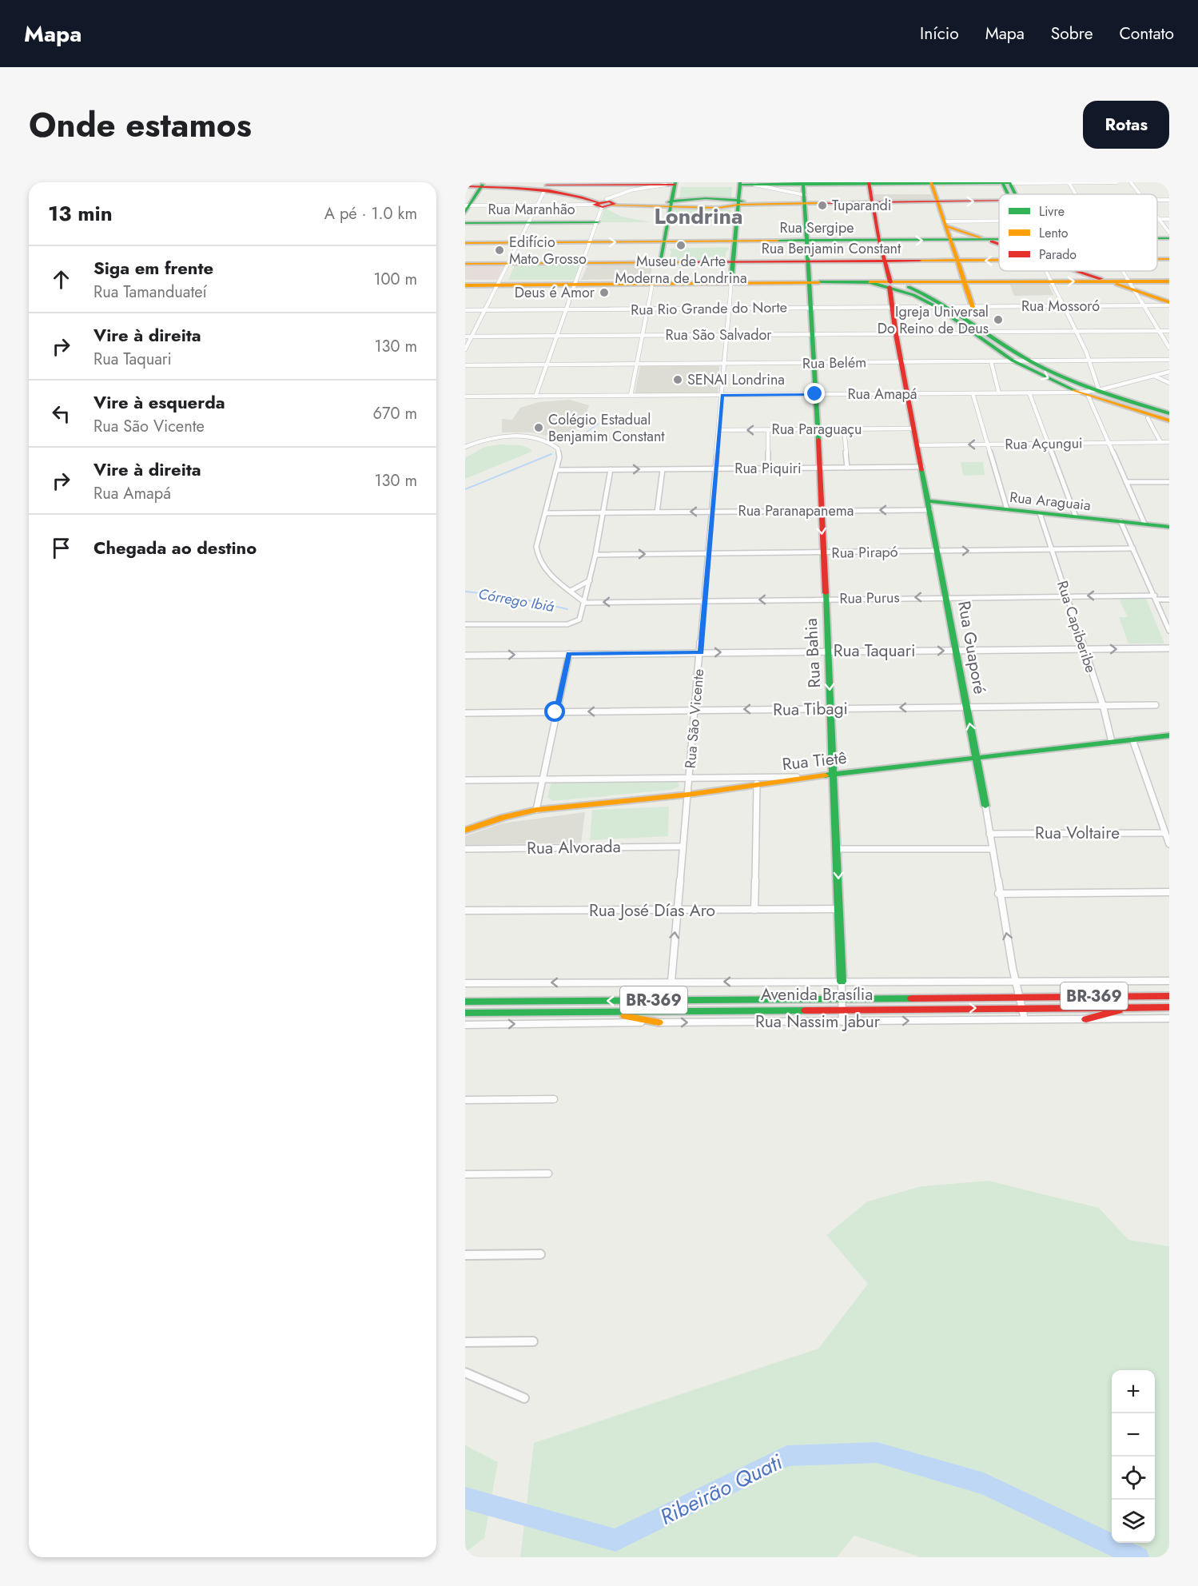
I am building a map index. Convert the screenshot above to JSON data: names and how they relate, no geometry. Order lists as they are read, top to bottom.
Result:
{
  "streets": {
    "main road": [
      "Rua Maranhão",
      "Rua Sergipe",
      "Rua Benjamin Constant",
      "Rua Araguaia",
      "Rua Guaporé",
      "Rua Bahia",
      "Rua Tietê",
      "Avenida Brasília",
      "BR-369"
    ],
    "street": [
      "Rua Mossoró",
      "Rua Rio Grande do Norte",
      "Rua São Salvador",
      "Rua Belém",
      "Rua Amapá",
      "Rua Paraguaçu",
      "Rua Açungui",
      "Rua Piquiri",
      "Rua Paranapanema",
      "Rua Pirapó",
      "Rua Purus",
      "Rua Capiberibe",
      "Rua Taquari",
      "Rua Tibagi",
      "Rua São Vicente",
      "Rua Voltaire",
      "Rua Alvorada",
      "Rua José Días Aro",
      "Rua Nassim Jabur"
    ]
  },
  "crossings": [
    ["Rua Sergipe", "Rua Guaporé"],
    ["Rua Sergipe", "Rua Bahia"],
    ["Rua Benjamin Constant", "Rua Guaporé"],
    ["Rua Benjamin Constant", "Rua Bahia"],
    ["Rua Mossoró", "Rua Rio Grande do Norte"],
    ["Rua Rio Grande do Norte", "Rua Guaporé"],
    ["Rua Rio Grande do Norte", "Rua Bahia"],
    ["Rua Rio Grande do Norte", "Rua São Vicente"],
    ["Rua São Salvador", "Rua Guaporé"],
    ["Rua São Salvador", "Rua Bahia"],
    ["Rua São Salvador", "Rua São Vicente"],
    ["Rua Belém", "Rua Guaporé"],
    ["Rua Belém", "Rua Bahia"],
    ["Rua Belém", "Rua São Vicente"],
    ["Rua Amapá", "Rua Guaporé"],
    ["Rua Amapá", "Rua Bahia"],
    ["Rua Amapá", "Rua São Vicente"],
    ["Rua Paraguaçu", "Rua Guaporé"],
    ["Rua Paraguaçu", "Rua Bahia"],
    ["Rua Paraguaçu", "Rua São Vicente"],
    ["Rua Açungui", "Rua Guaporé"],
    ["Rua Piquiri", "Rua Guaporé"],
    ["Rua Piquiri", "Rua Bahia"],
    ["Rua Piquiri", "Rua São Vicente"],
    ["Rua Araguaia", "Rua Paranapanema"],
    ["Rua Araguaia", "Rua Capiberibe"],
    ["Rua Araguaia", "Rua Guaporé"],
    ["Rua Paranapanema", "Rua Guaporé"],
    ["Rua Paranapanema", "Rua Bahia"],
    ["Rua Paranapanema", "Rua São Vicente"],
    ["Rua Pirapó", "Rua Capiberibe"],
    ["Rua Pirapó", "Rua Guaporé"],
    ["Rua Pirapó", "Rua Bahia"],
    ["Rua Pirapó", "Rua São Vicente"],
    ["Rua Purus", "Rua Capiberibe"],
    ["Rua Purus", "Rua Guaporé"],
    ["Rua Purus", "Rua Bahia"],
    ["Rua Purus", "Rua São Vicente"],
    ["Rua Capiberibe", "Rua Taquari"],
    ["Rua Capiberibe", "Rua Tibagi"],
    ["Rua Capiberibe", "Rua Tietê"],
    ["Rua Guaporé", "Rua Taquari"],
    ["Rua Guaporé", "Rua Tibagi"],
    ["Rua Guaporé", "Rua Tietê"],
    ["Rua Guaporé", "Rua Voltaire"],
    ["Rua Guaporé", "Avenida Brasília"],
    ["Rua Guaporé", "Rua Nassim Jabur"],
    ["Rua Taquari", "Rua Bahia"],
    ["Rua Taquari", "Rua São Vicente"],
    ["Rua Bahia", "Rua Tibagi"],
    ["Rua Bahia", "Rua Tietê"],
    ["Rua Bahia", "Rua José Días Aro"],
    ["Rua Bahia", "Avenida Brasília"],
    ["Rua Bahia", "Rua Nassim Jabur"],
    ["Rua Tibagi", "Rua São Vicente"],
    ["Rua São Vicente", "Rua Tietê"],
    ["Rua São Vicente", "Rua Alvorada"],
    ["Rua São Vicente", "Rua José Días Aro"]
  ],
  "one_way": [
    "Rua Paranapanema",
    "Rua Pirapó",
    "Rua Purus",
    "Rua Taquari",
    "Rua Tibagi"
  ],
  "districts": ["Londrina"],
  "water": ["Córrego Ibiá", "Ribeirão Quati"],
  "places": [
    "Tuparandi",
    "Museu de Arte Moderna de Londrina",
    "Edifício Mato Grosso",
    "Deus é Amor",
    "Igreja Universal Do Reino de Deus",
    "SENAI Londrina",
    "Colégio Estadual Benjamim Constant"
  ],
  "legend": ["Livre", "Lento", "Parado"],
  "page": {
    "header": "Mapa",
    "nav": [
      "Início",
      "Mapa",
      "Sobre",
      "Contato"
    ],
    "title": "Onde estamos",
    "buttons": "Rotas",
    "heading": ["13 min", "A pé · 1.0 km"],
    "list": [
      ["Siga em frente", "Rua Tamanduateí", "100 m"],
      ["Vire à direita", "Rua Taquari", "130 m"],
      ["Vire à esquerda", "Rua São Vicente", "670 m"],
      ["Vire à direita", "Rua Amapá", "130 m"],
      "Chegada ao destino"
    ],
    "map_buttons": ["+", "−"]
  }
}
